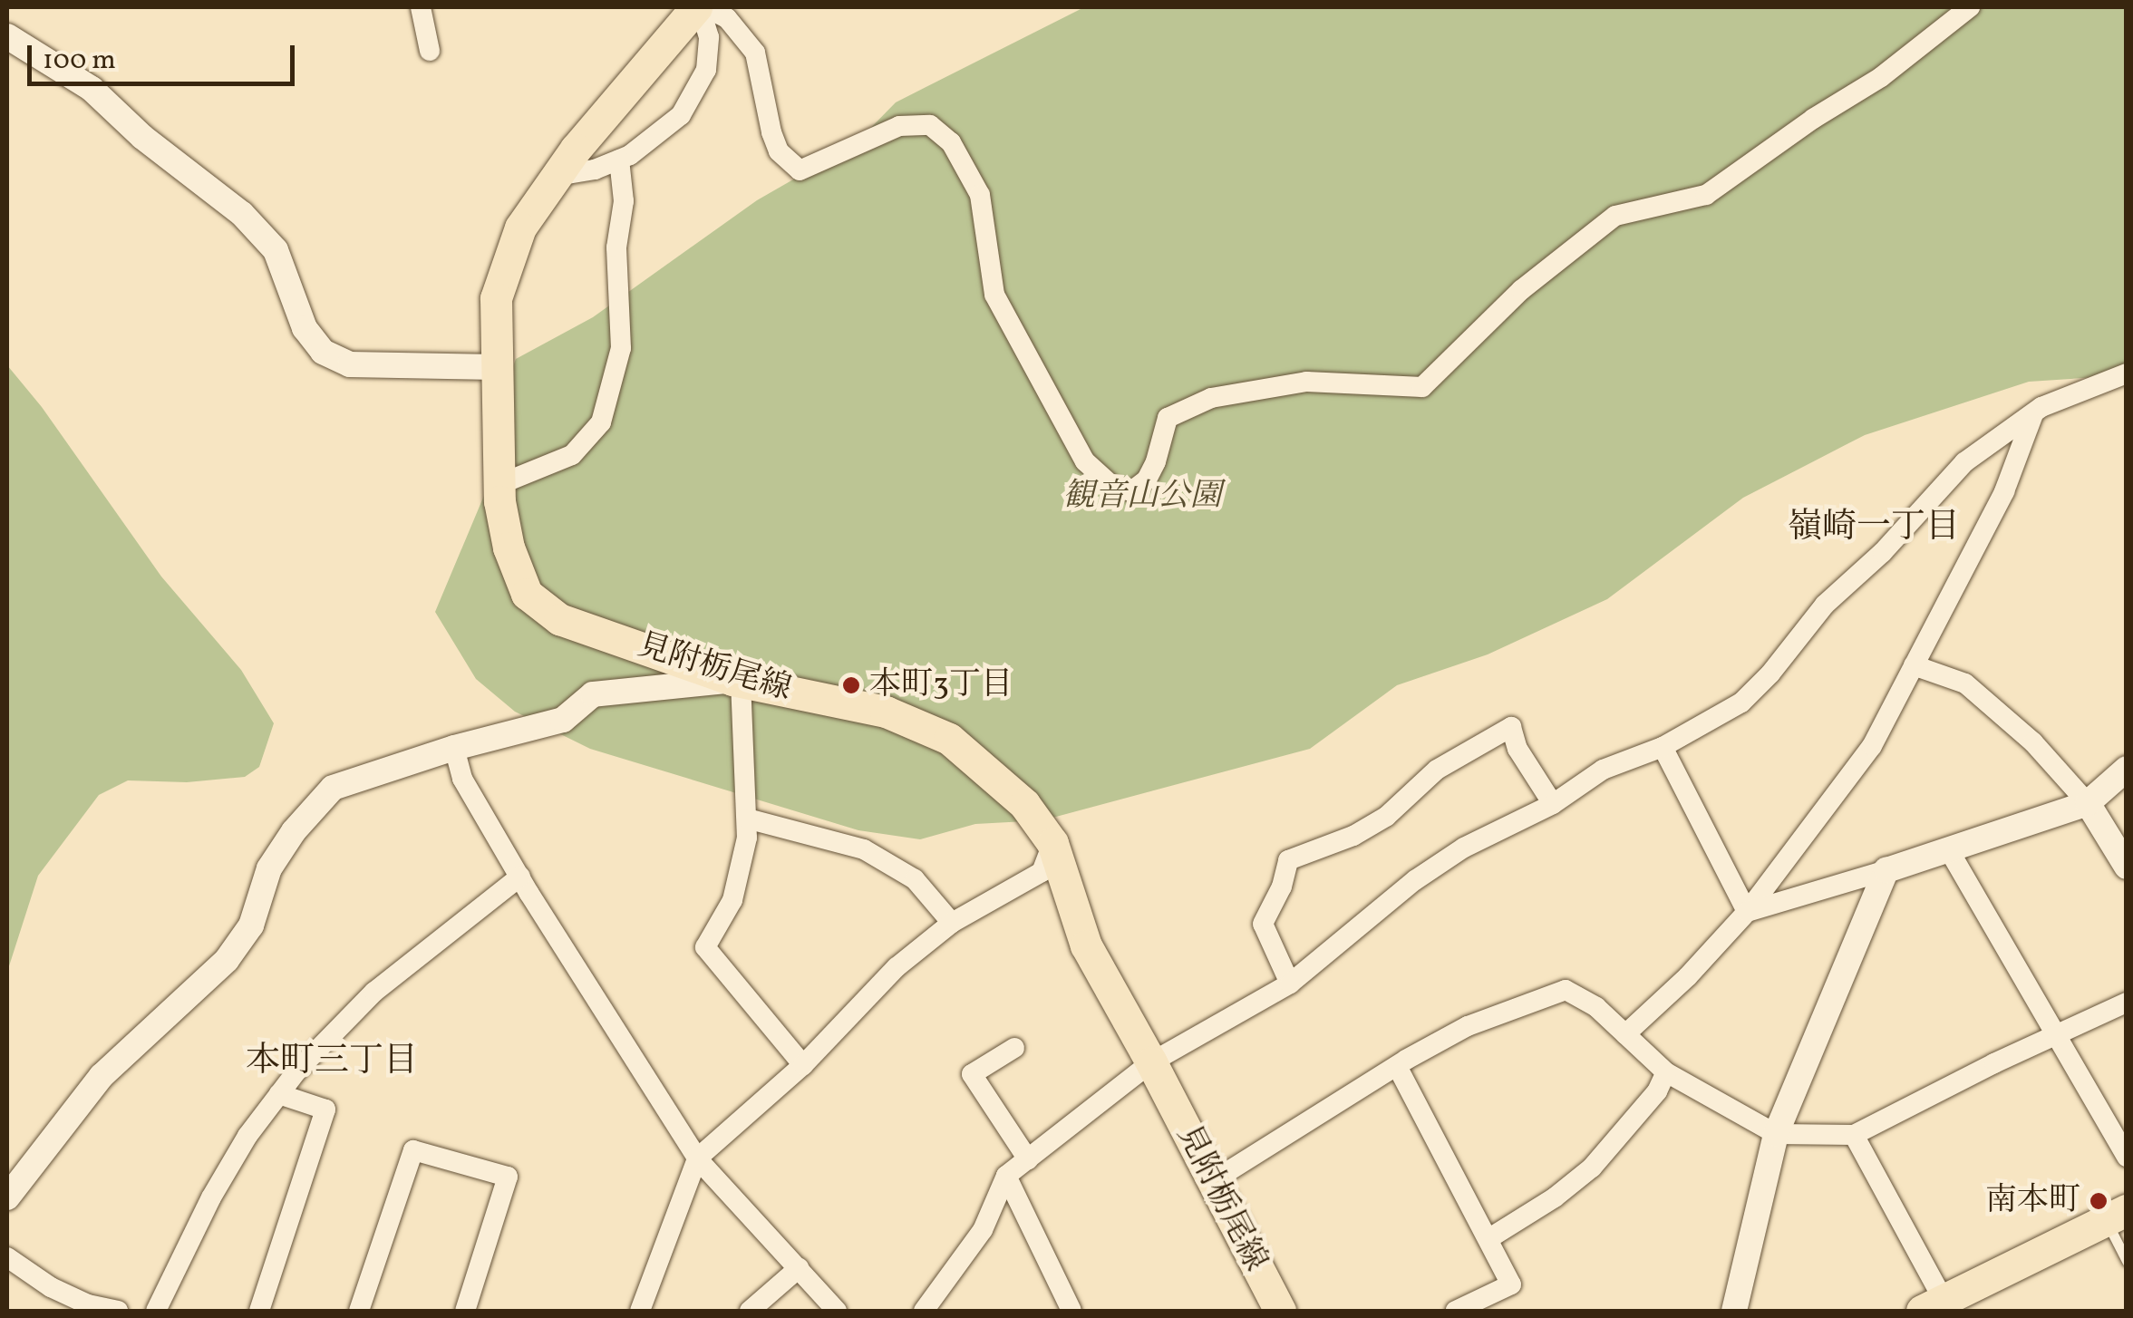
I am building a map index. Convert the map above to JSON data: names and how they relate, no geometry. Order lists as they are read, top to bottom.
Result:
{
  "streets": {
    "main road": ["見附栃尾線"]
  },
  "districts": ["嶺崎一丁目", "本町三丁目"],
  "parks": ["観音山公園"],
  "places": ["本町3丁目", "南本町"],
  "scale_bar": "100 m"
}
